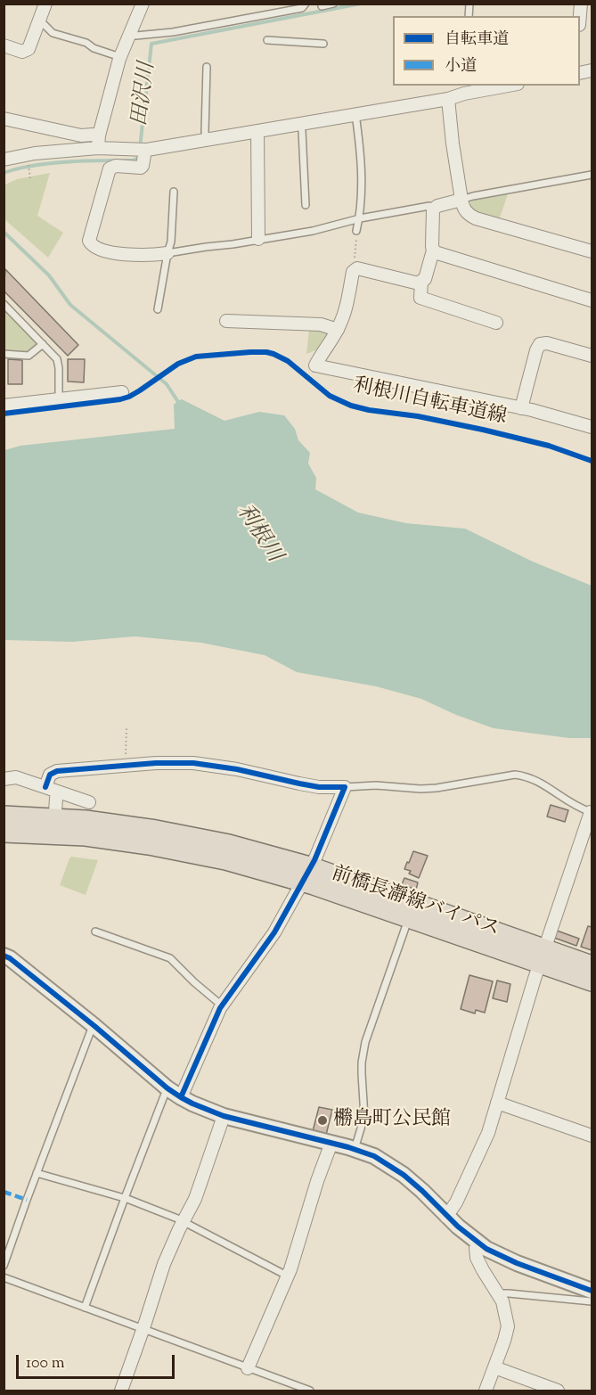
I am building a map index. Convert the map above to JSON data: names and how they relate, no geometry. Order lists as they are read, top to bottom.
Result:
{
  "streets": {
    "main road": ["前橋長瀞線バイパス"],
    "cycle path": ["利根川自転車道線"]
  },
  "water": ["田沢川", "利根川"],
  "places": ["橳島町公民館"],
  "legend": ["自転車道", "小道"],
  "scale_bar": "100 m"
}
